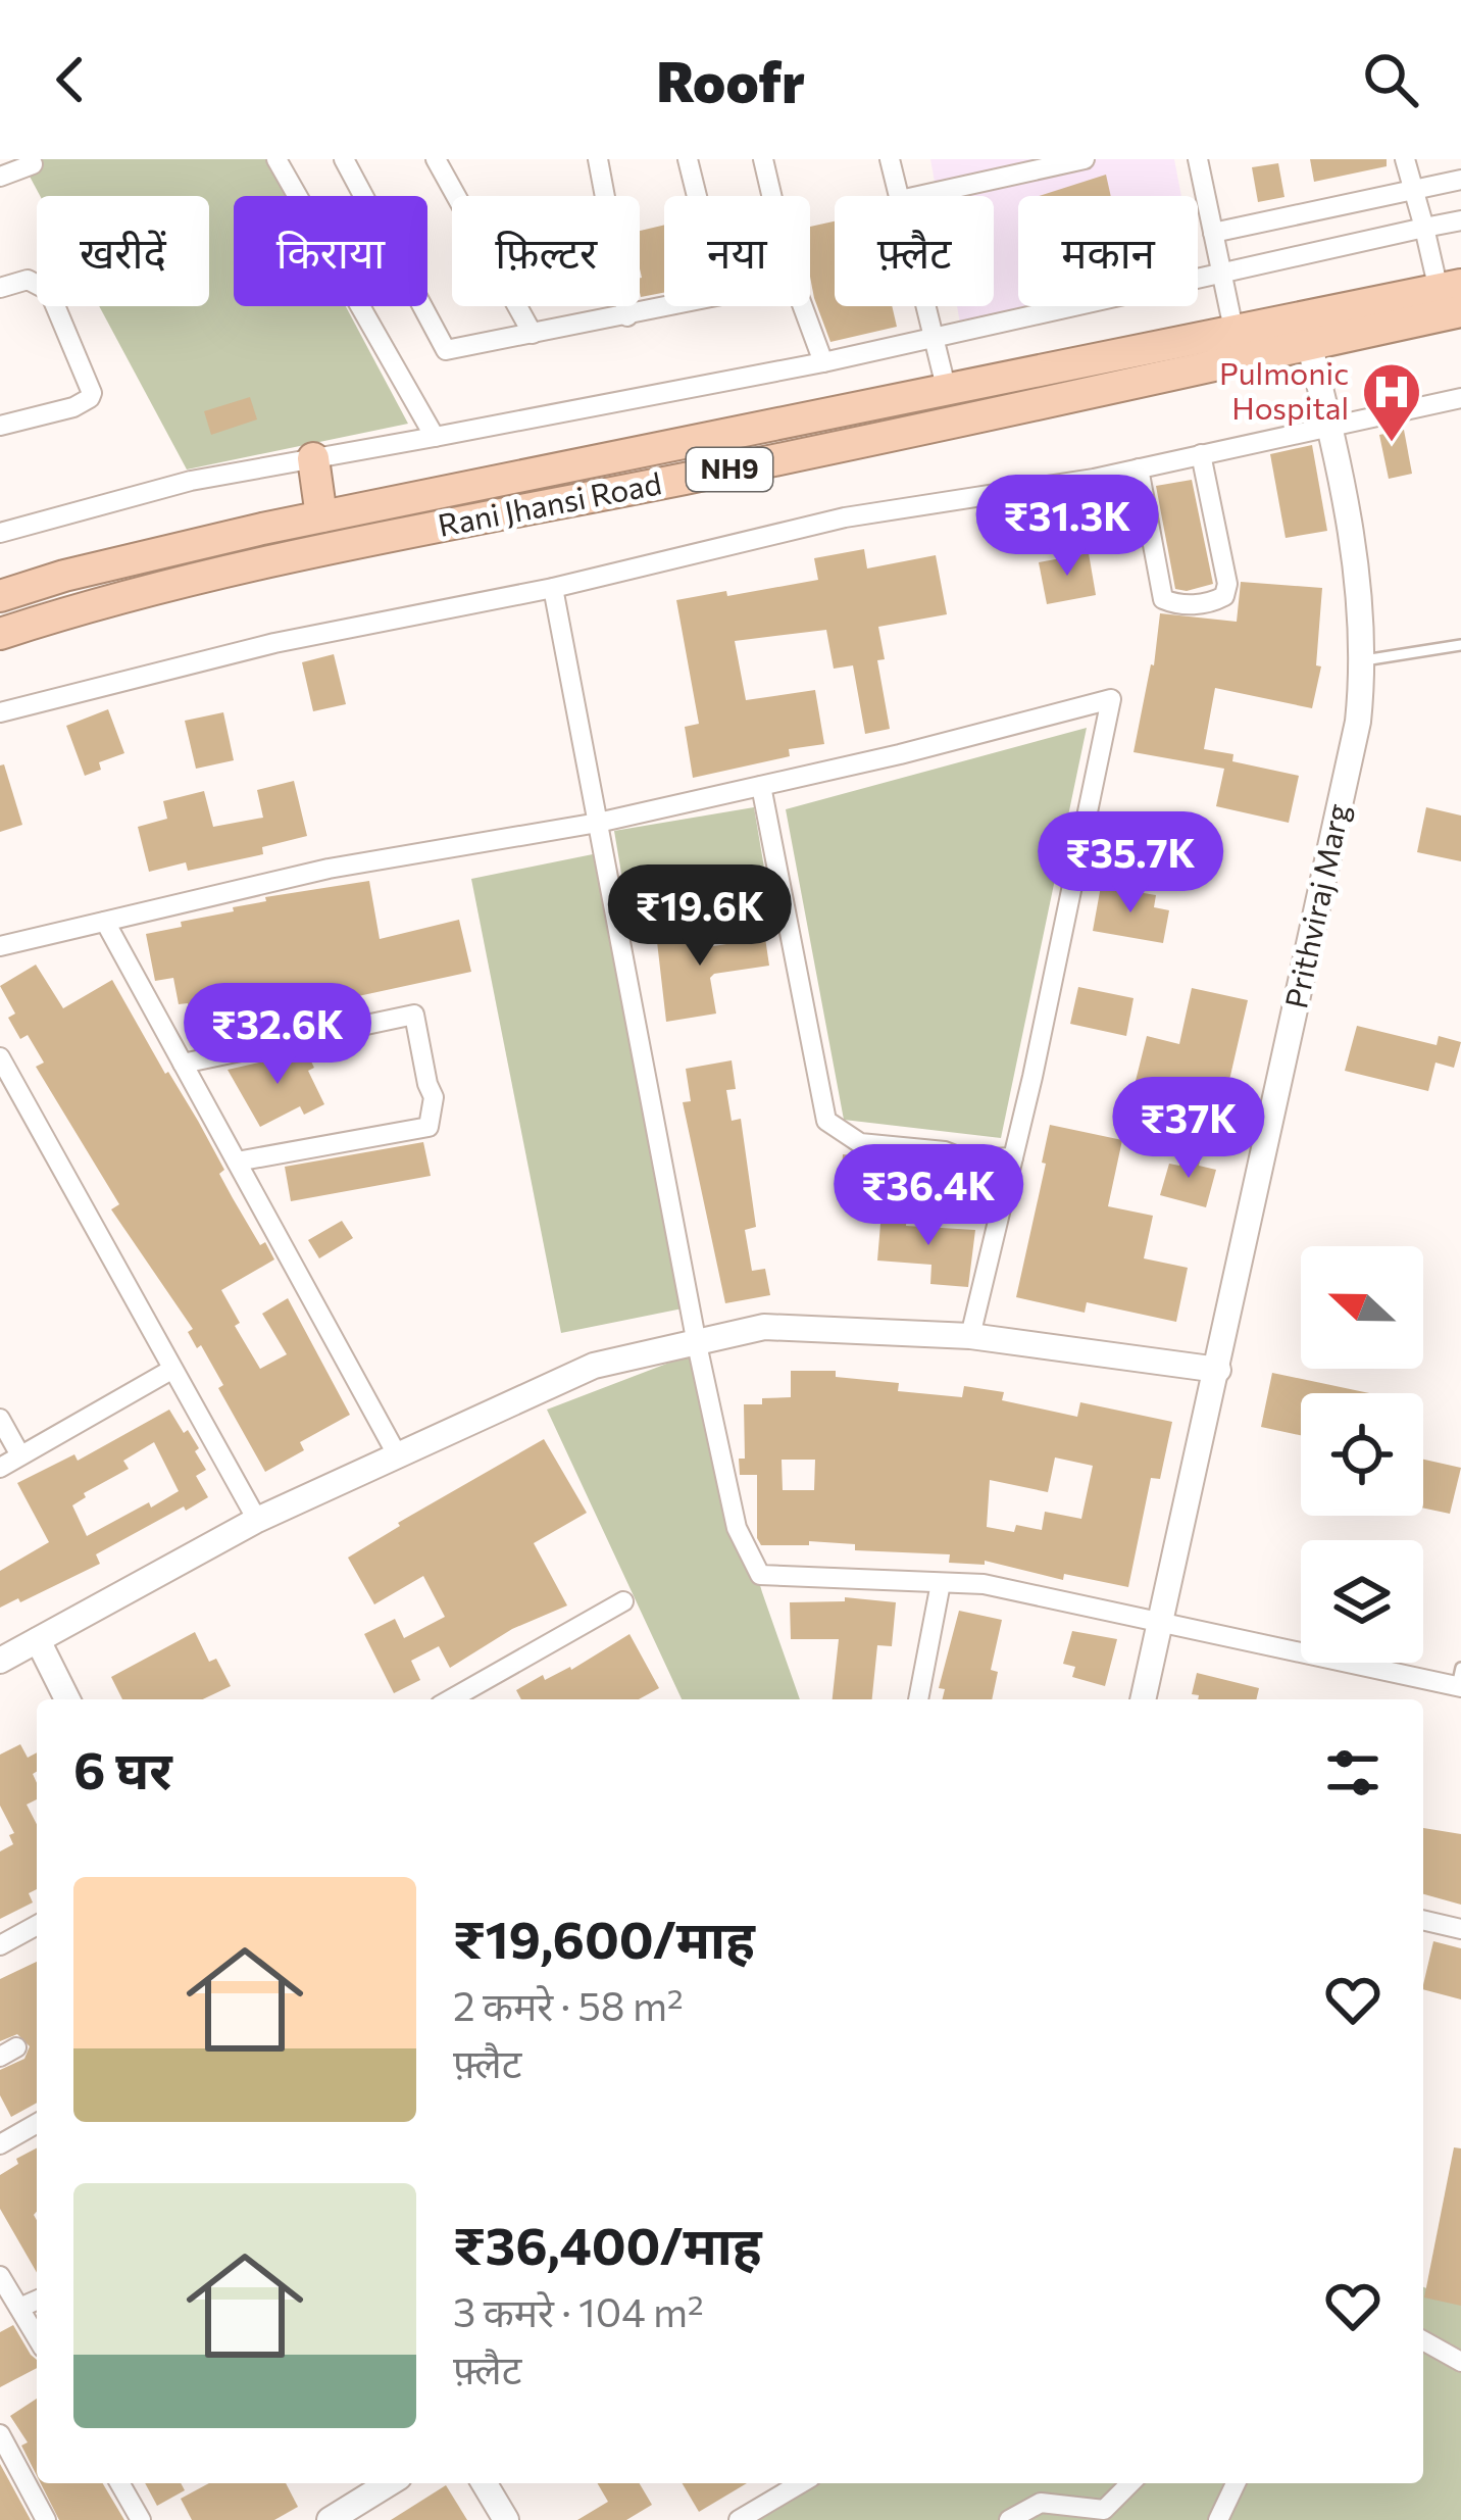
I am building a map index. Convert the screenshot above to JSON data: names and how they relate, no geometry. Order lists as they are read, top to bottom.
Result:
{
  "streets": {
    "highway": ["NH9", "Rani Jhansi Road"],
    "street": ["Prithviraj Marg"]
  },
  "crossings": [
    ["Rani Jhansi Road", "Prithviraj Marg"]
  ],
  "places": {
    "hospital": ["Pulmonic Hospital"]
  },
  "north": "left",
  "page": {
    "header": "Roofr",
    "chip": [
      "खरीदें",
      "किराया",
      "फ़िल्टर",
      "नया",
      "फ़्लैट",
      "मकान"
    ],
    "price": [
      "₹31.3K",
      "₹35.7K",
      "₹19.6K",
      "₹32.6K",
      "₹37K",
      "₹36.4K"
    ],
    "heading": "6 घर",
    "list": [
      {
        "name": "₹19,600/माह",
        "note": "2 कमरे · 58 m² · फ़्लैट"
      },
      {
        "name": "₹36,400/माह",
        "note": "3 कमरे · 104 m² · फ़्लैट"
      }
    ]
  }
}
